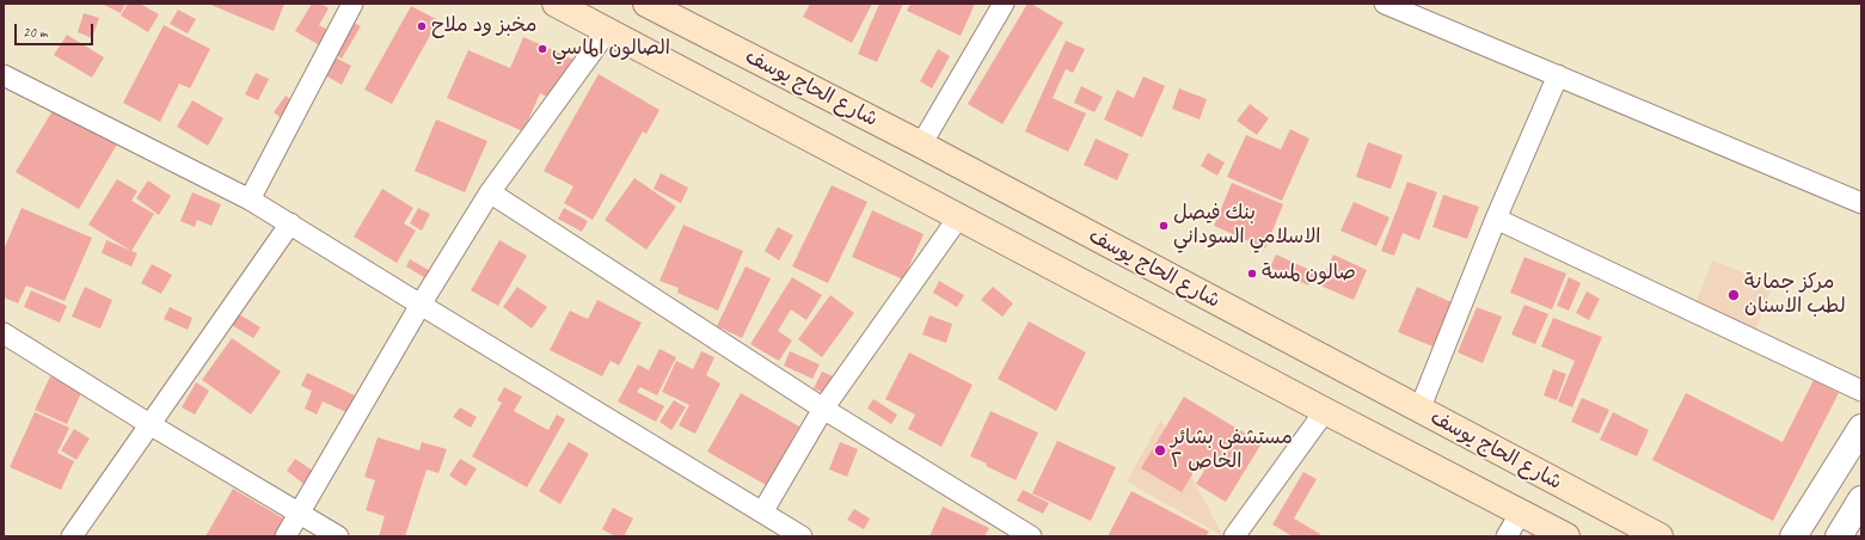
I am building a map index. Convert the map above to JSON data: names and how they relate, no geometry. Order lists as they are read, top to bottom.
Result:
{
  "streets": {
    "main road": ["شارع الحاج يوسف"]
  },
  "places": [
    "مخبز ود ملاح",
    "الصالون الماسي",
    "بنك فيصل الاسلامي السوداني",
    "صالون لمسة",
    "مركز جمانة لطب الاسنان",
    "مستشفى بشائر الخاص ٢"
  ],
  "scale_bar": "20 m"
}
